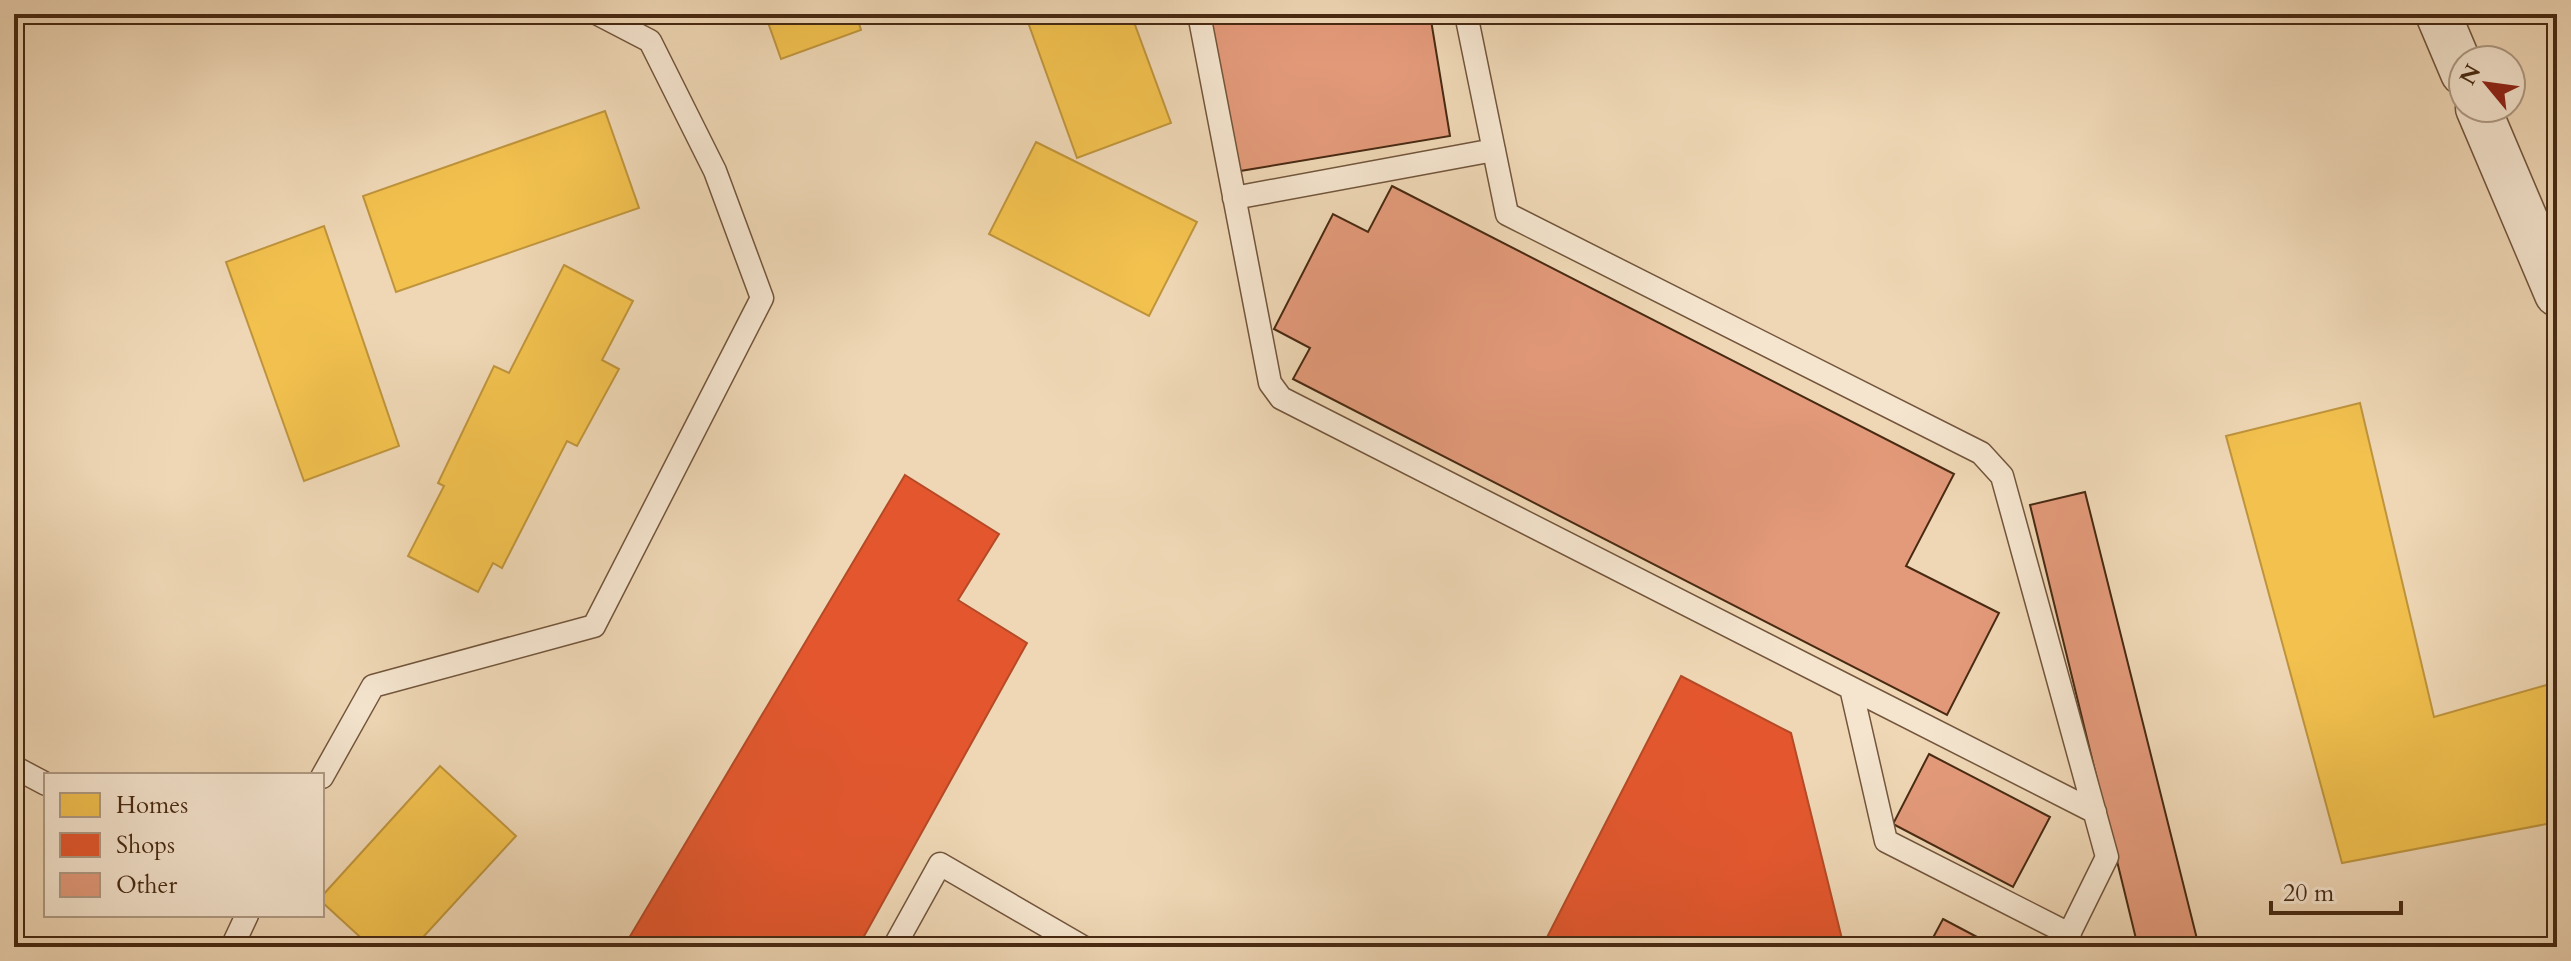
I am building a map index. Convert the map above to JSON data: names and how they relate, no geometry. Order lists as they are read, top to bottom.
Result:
{
  "legend": ["Homes", "Shops", "Other"],
  "scale_bar": "20 m",
  "north": "top left"
}
